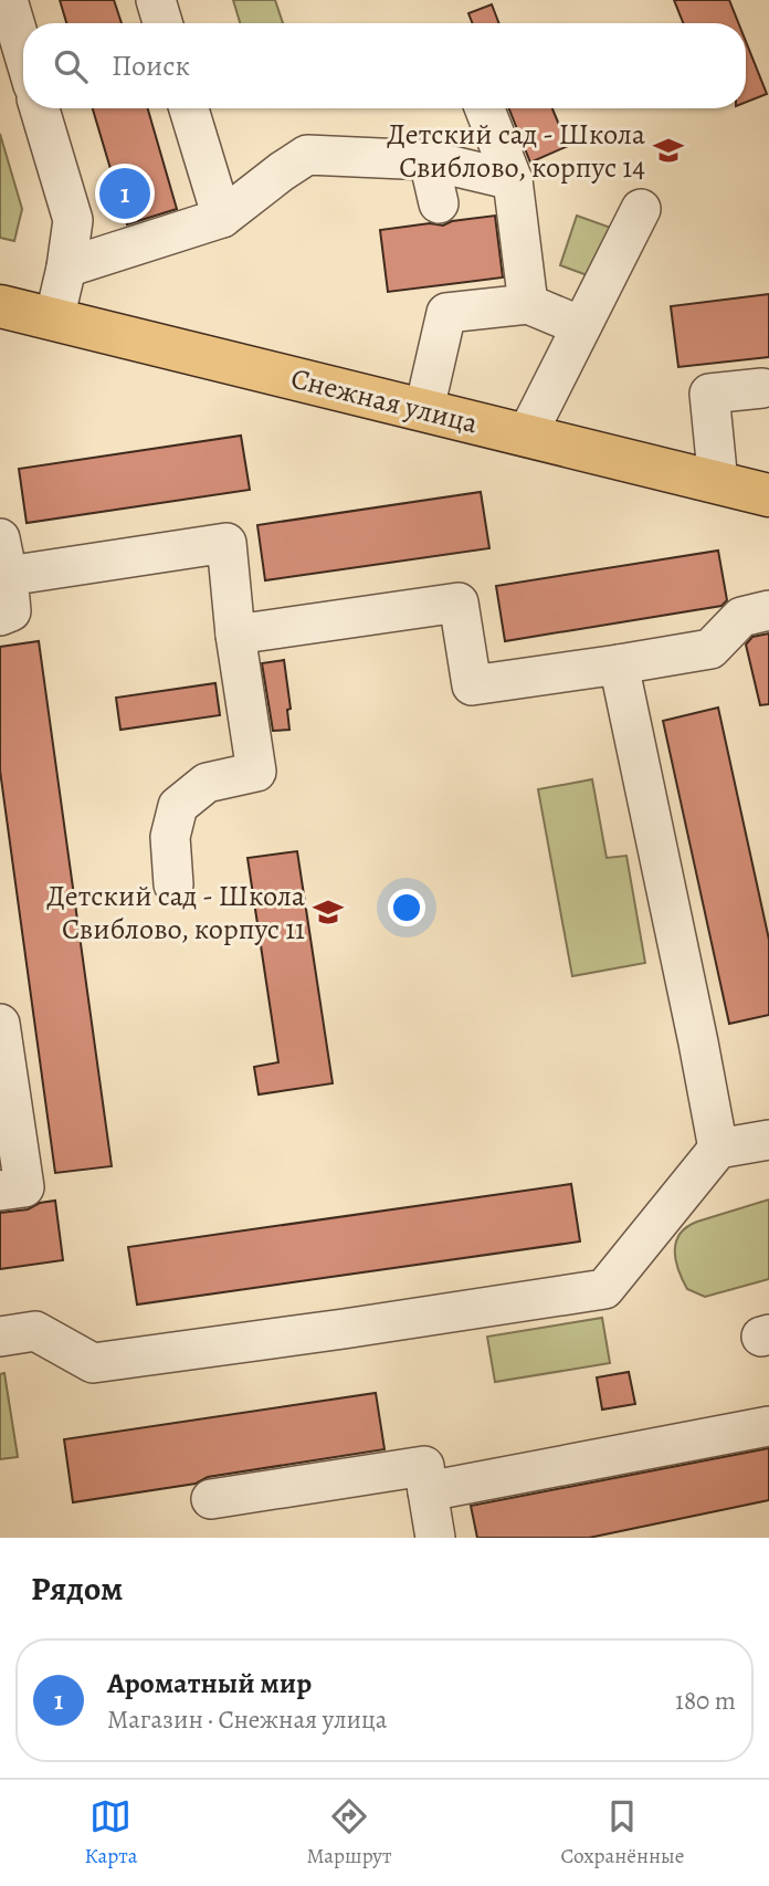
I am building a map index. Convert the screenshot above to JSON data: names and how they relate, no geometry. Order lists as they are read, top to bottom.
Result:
{
  "streets": {
    "main road": ["Снежная улица"]
  },
  "places": {
    "school or university": ["Детский сад - Школа Свиблово, корпус 14", "Детский сад - Школа Свиблово, корпус 11"]
  },
  "page": {
    "search": "Поиск",
    "pins": "1",
    "heading": "Рядом",
    "list": [
      {
        "mark": "1",
        "name": "Ароматный мир",
        "note": "Магазин · Снежная улица",
        "value": "180 m"
      }
    ],
    "nav": ["Карта", "Маршрут", "Сохранённые"]
  }
}
